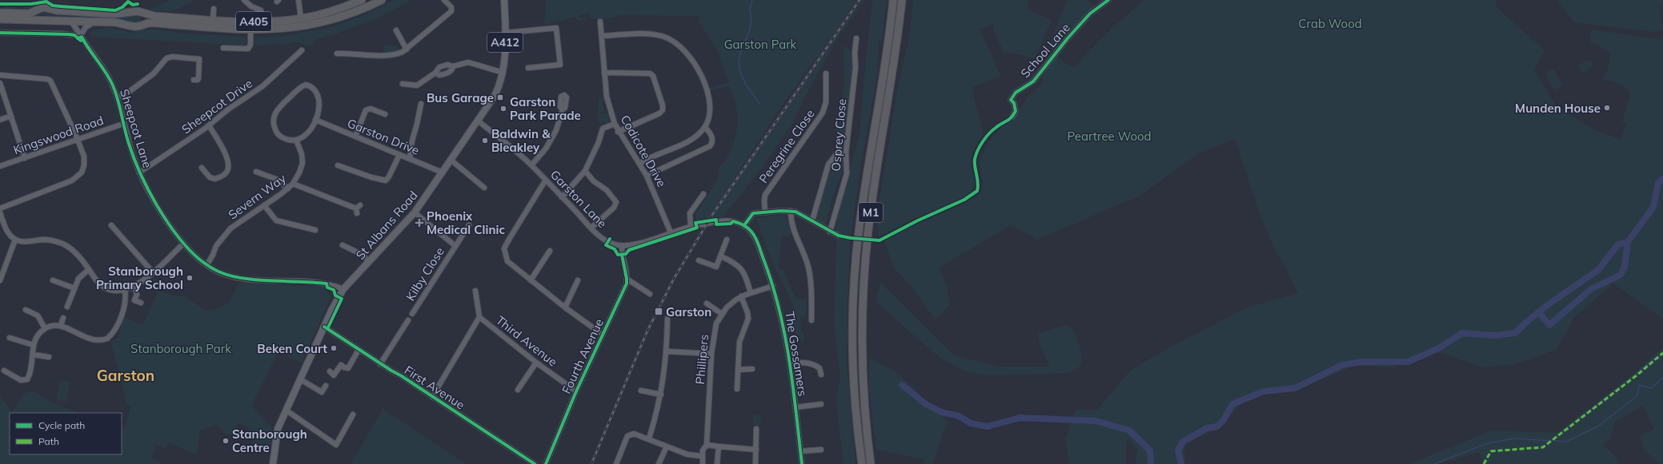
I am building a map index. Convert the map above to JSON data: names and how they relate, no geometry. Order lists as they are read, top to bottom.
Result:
{
  "streets": {
    "highway": ["A405", "M1"],
    "main road": ["A412", "St Albans Road"],
    "street": [
      "School Lane",
      "Sheepcot Drive",
      "Sheepcot Lane",
      "Kingswood Road",
      "Osprey Close",
      "Garston Drive",
      "Peregrine Close",
      "Codicote Drive",
      "Severn Way",
      "Garston Lane",
      "Kilby Close",
      "Third Avenue",
      "The Gossamers",
      "Fourth Avenue",
      "Phillipers",
      "First Avenue"
    ]
  },
  "crossings": [
    ["A405", "Sheepcot Lane"],
    ["Sheepcot Drive", "Sheepcot Lane"],
    ["Sheepcot Lane", "Kingswood Road"],
    ["Sheepcot Lane", "Severn Way"],
    ["Sheepcot Lane", "St Albans Road"],
    ["Garston Drive", "Severn Way"],
    ["Garston Drive", "St Albans Road"],
    ["Garston Lane", "St Albans Road"],
    ["St Albans Road", "Kilby Close"],
    ["St Albans Road", "First Avenue"],
    ["Third Avenue", "Fourth Avenue"],
    ["The Gossamers", "Phillipers"]
  ],
  "districts": ["Garston"],
  "parks": [
    "Crab Wood",
    "Garston Park",
    "Peartree Wood",
    "Stanborough Park"
  ],
  "places": {
    "transit": ["Bus Garage", "Garston"],
    "other": [
      "Munden House",
      "Garston Park Parade",
      "Baldwin & Bleakley",
      "Stanborough Primary School",
      "Beken Court",
      "Stanborough Centre"
    ],
    "health": ["Phoenix Medical Clinic"]
  },
  "legend": ["Cycle path", "Path"]
}
